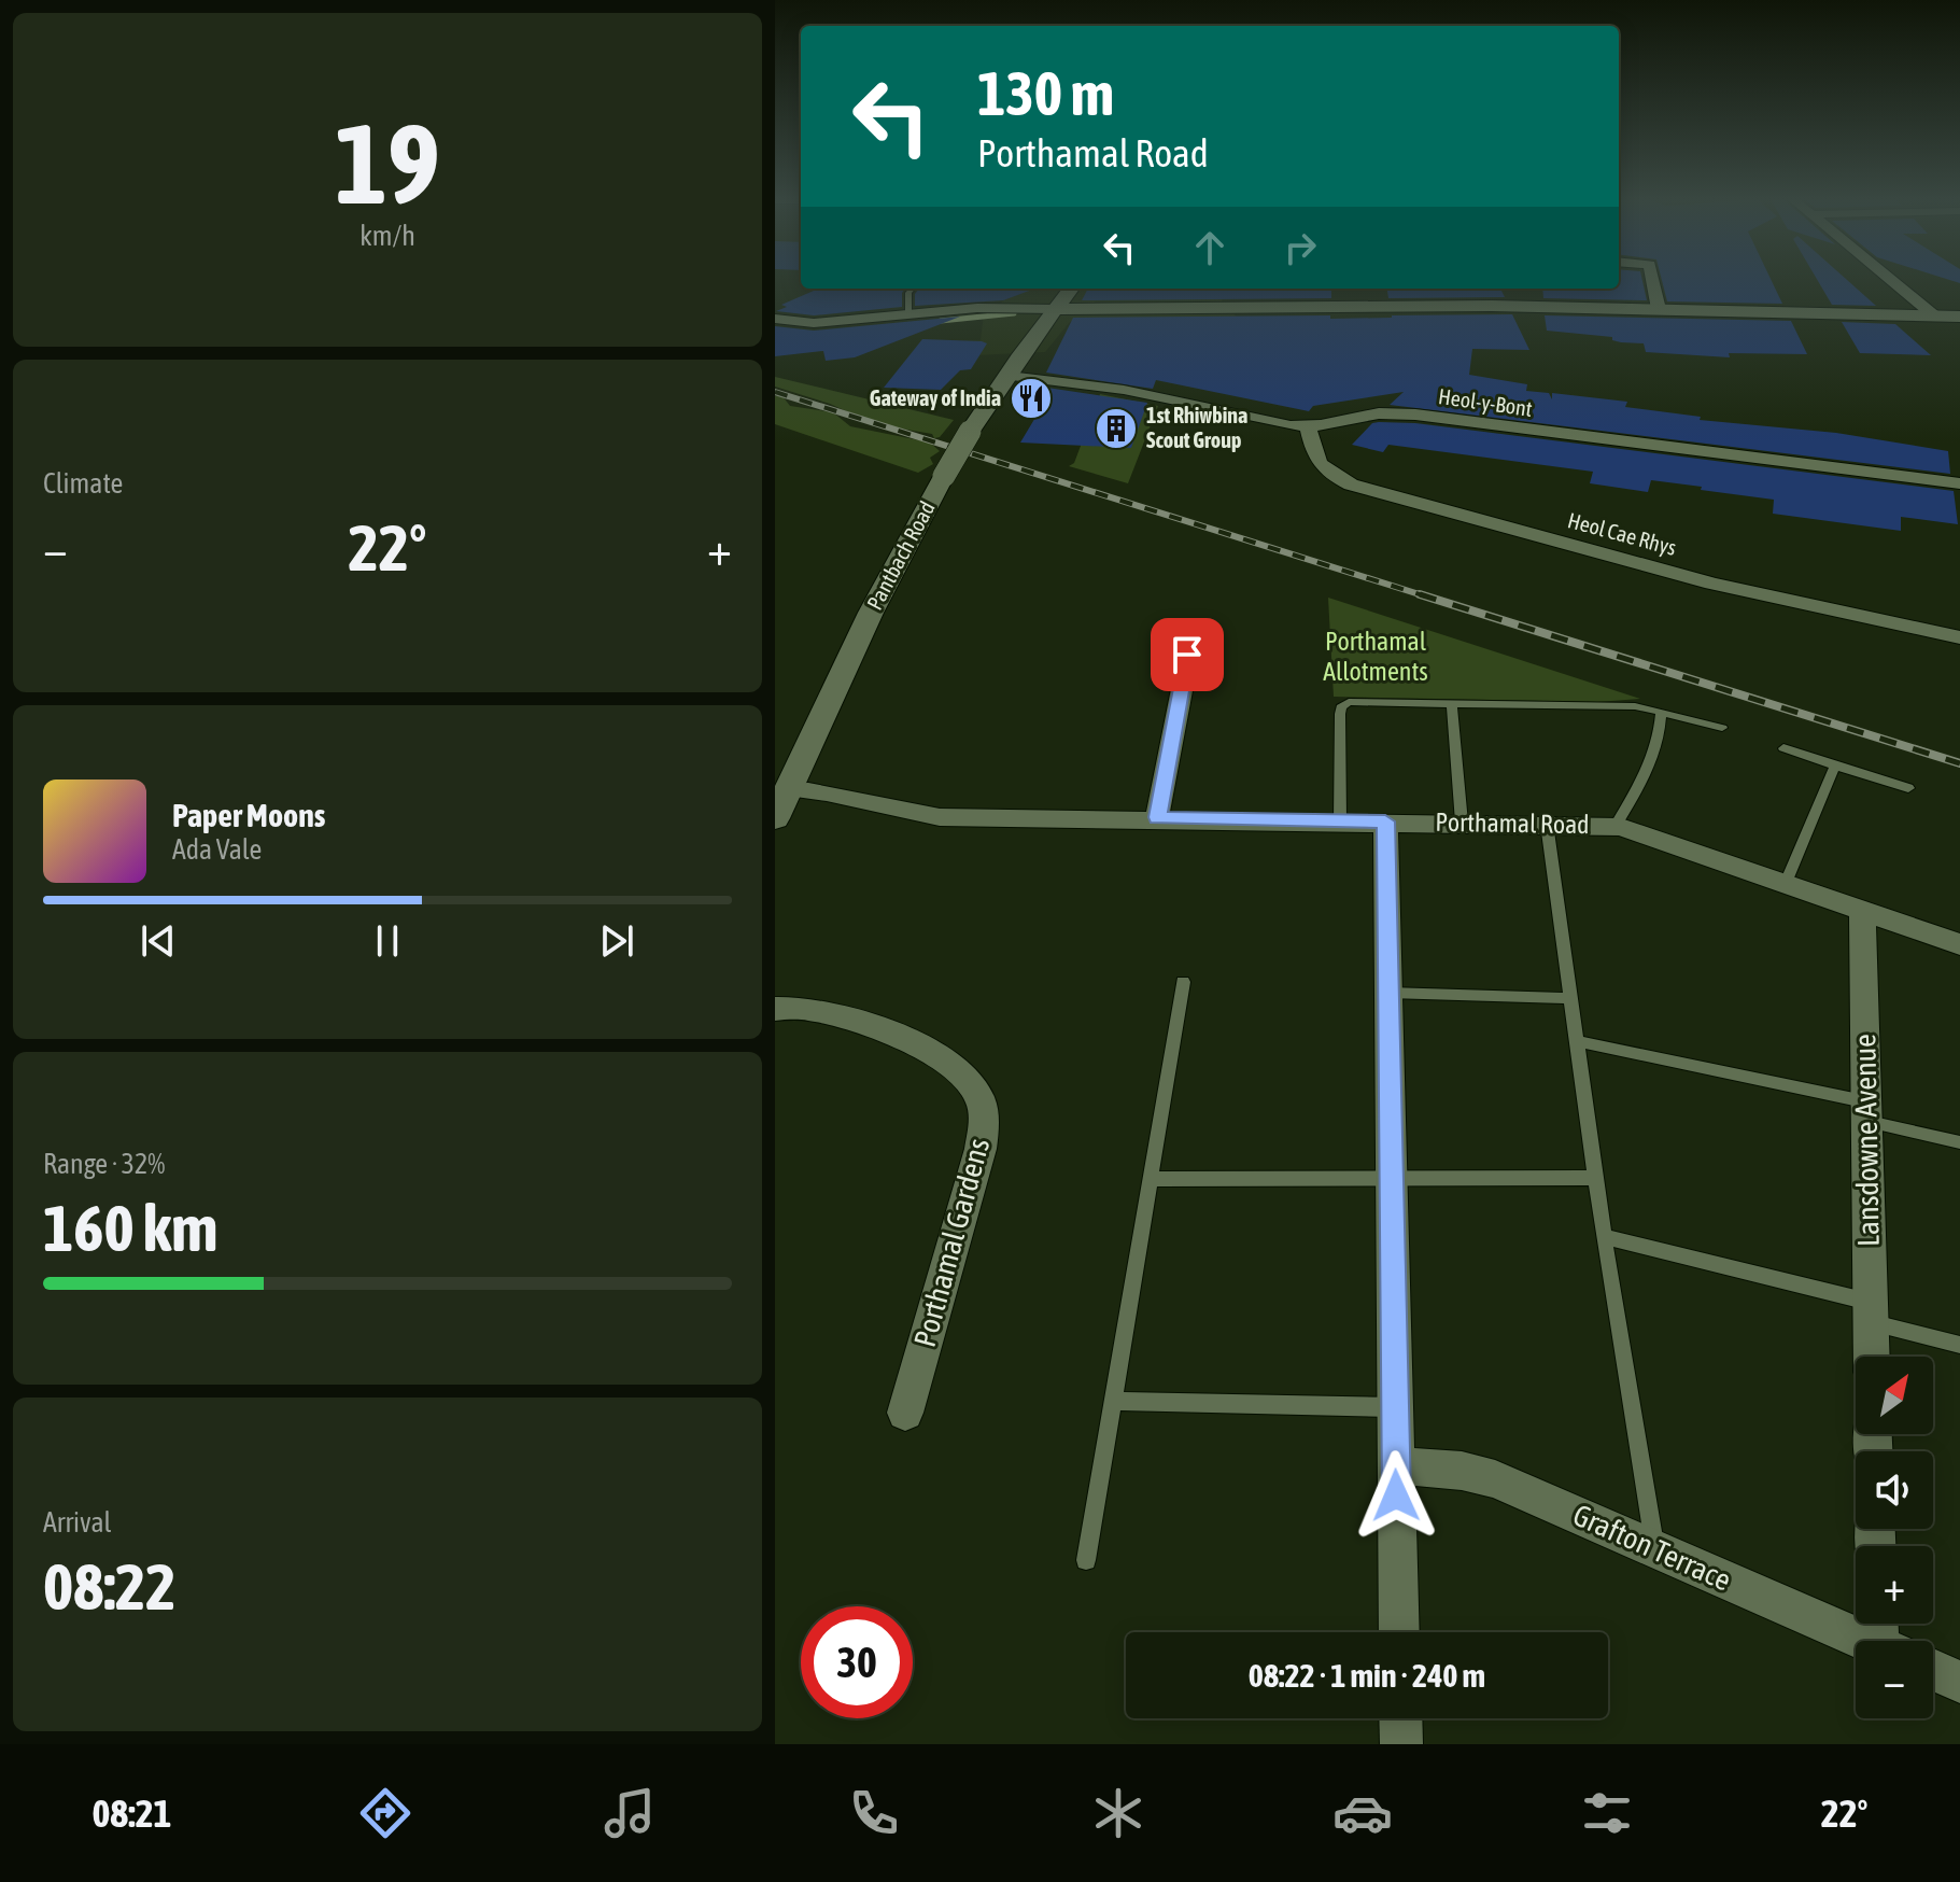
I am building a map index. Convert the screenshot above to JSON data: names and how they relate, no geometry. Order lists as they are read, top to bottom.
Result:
{
  "streets": {
    "street": [
      "Heol-y-Bont",
      "Heol Cae Rhys",
      "Pantbach Road",
      "Porthamal Road",
      "Lansdowne Avenue",
      "Porthamal Gardens",
      "Grafton Terrace"
    ]
  },
  "crossings": [
    ["Heol-y-Bont", "Heol Cae Rhys"],
    ["Heol-y-Bont", "Pantbach Road"],
    ["Pantbach Road", "Porthamal Road"],
    ["Porthamal Road", "Lansdowne Avenue"]
  ],
  "parks": ["Porthamal Allotments"],
  "places": {
    "restaurant": ["Gateway of India"],
    "building": ["1st Rhiwbina Scout Group"]
  },
  "north": "top right",
  "page": {
    "tile": [
      ["19", "km/h"],
      "Climate",
      ["Range · 32%", "160 km"],
      ["Arrival", "08:22"]
    ],
    "turn": ["130 m", "Porthamal Road"],
    "heat": ["−", "22°", "+"],
    "song": ["Paper Moons", "Ada Vale"],
    "map_buttons": ["+", "−"],
    "limit": "30",
    "trip": "08:22 · 1 min · 240 m",
    "tabs": ["08:21", "22°"]
  }
}
